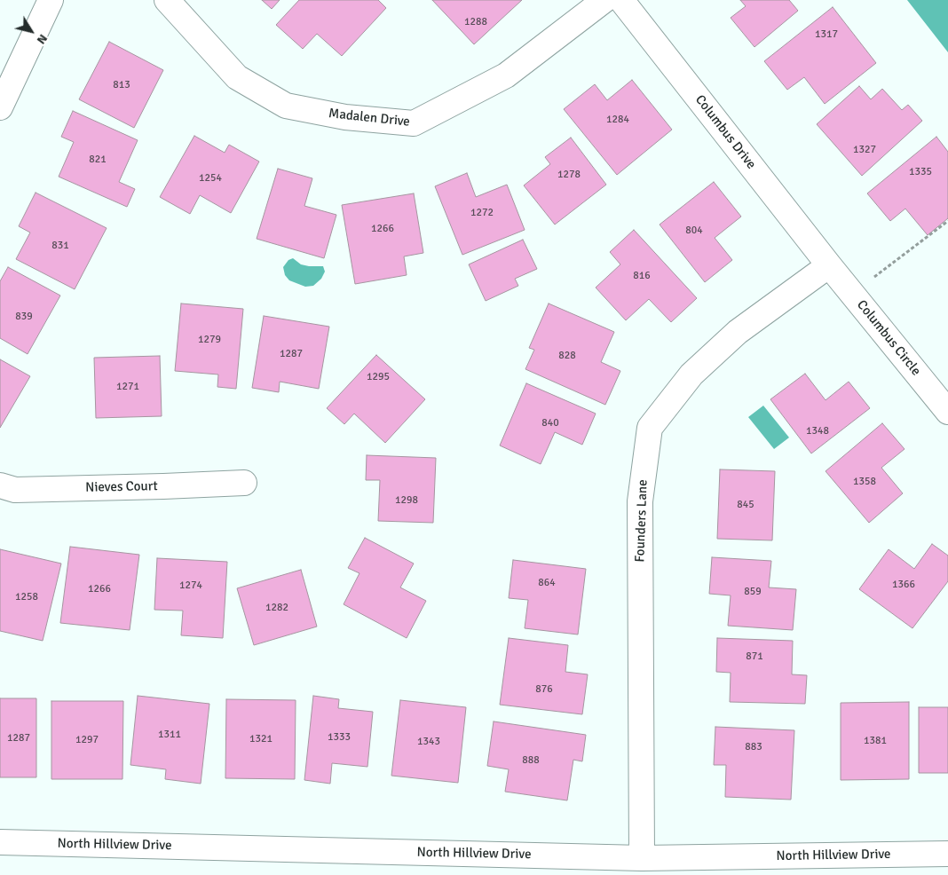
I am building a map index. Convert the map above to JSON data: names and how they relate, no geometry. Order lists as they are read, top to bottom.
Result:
{
  "streets": {
    "street": [
      "Madalen Drive",
      "Columbus Drive",
      "Columbus Circle",
      "Nieves Court",
      "Founders Lane",
      "North Hillview Drive"
    ]
  },
  "crossings": [
    ["Columbus Drive", "Columbus Circle"],
    ["Columbus Drive", "Founders Lane"],
    ["Columbus Circle", "Founders Lane"],
    ["Founders Lane", "North Hillview Drive"]
  ],
  "house_numbers": [
    "1288",
    "1317",
    "813",
    "1284",
    "1327",
    "821",
    "1335",
    "1278",
    "1254",
    "1272",
    "1266",
    "804",
    "831",
    "816",
    "839",
    "1279",
    "1287",
    "828",
    "1295",
    "1271",
    "840",
    "1348",
    "1358",
    "1298",
    "845",
    "864",
    "1366",
    "1274",
    "1266",
    "859",
    "1258",
    "1282",
    "871",
    "876",
    "1311",
    "1333",
    "1287",
    "1321",
    "1297",
    "1381",
    "1343",
    "883",
    "888"
  ],
  "north": "bottom right"
}
